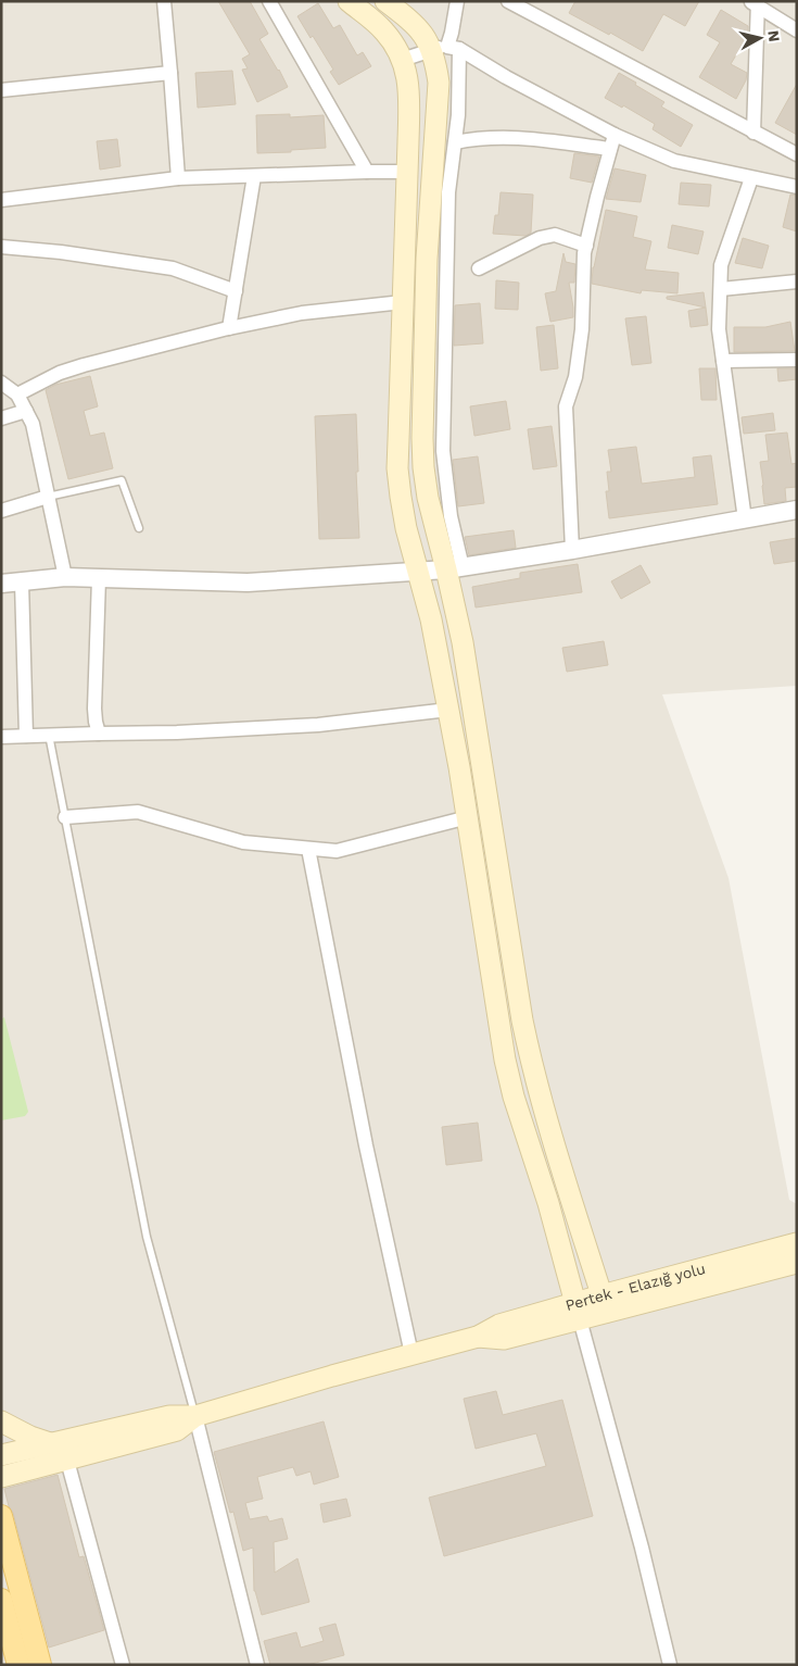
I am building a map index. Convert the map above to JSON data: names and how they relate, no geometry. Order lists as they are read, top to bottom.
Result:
{
  "streets": {
    "main road": ["Pertek - Elazığ yolu"]
  },
  "north": "right"
}
